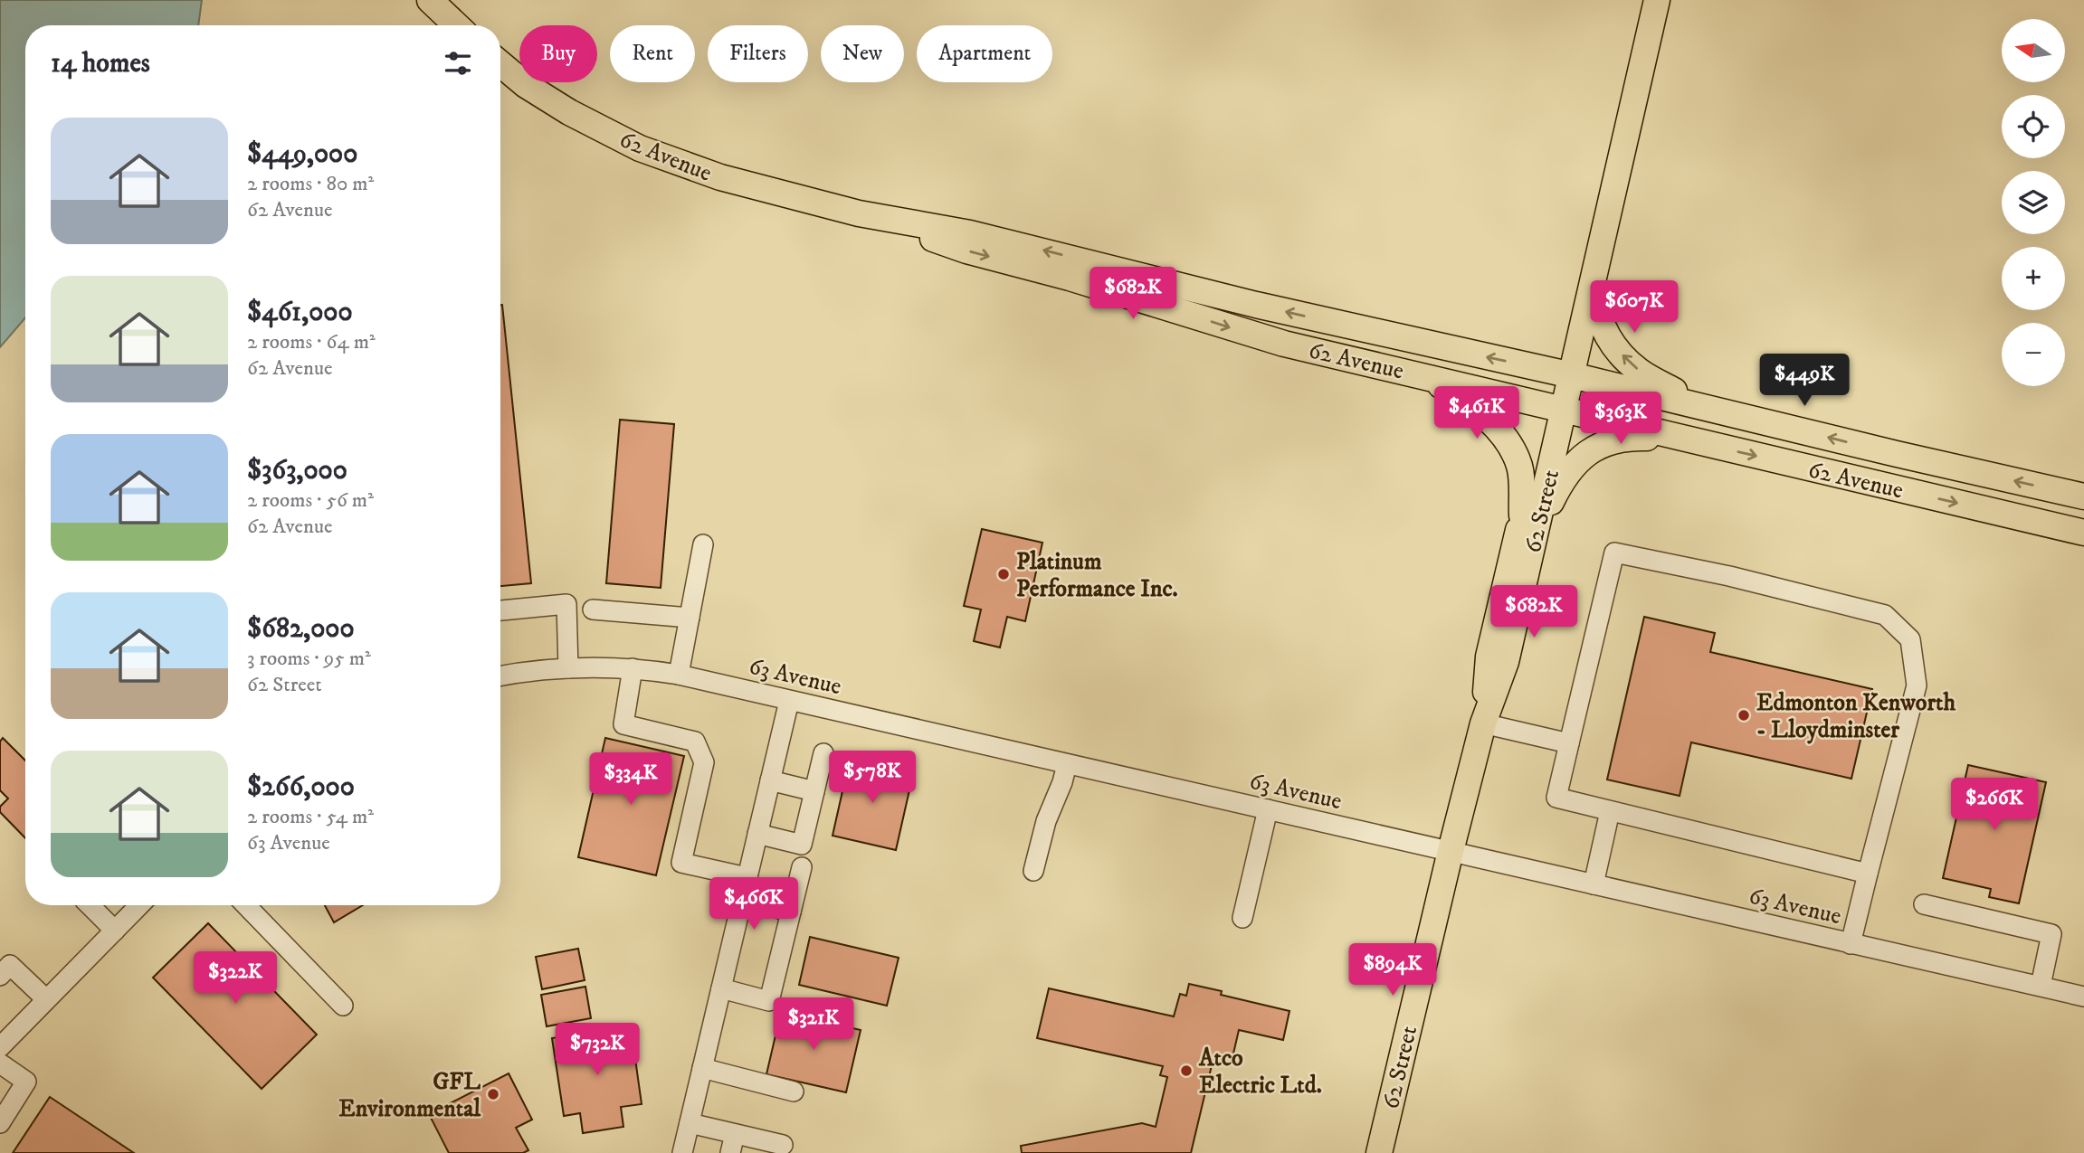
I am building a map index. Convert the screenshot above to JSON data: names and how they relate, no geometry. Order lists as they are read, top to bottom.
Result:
{
  "streets": {
    "main road": ["62 Avenue", "62 Street"],
    "street": ["63 Avenue"]
  },
  "crossings": [
    ["62 Avenue", "62 Street"],
    ["62 Street", "63 Avenue"]
  ],
  "places": [
    "Platinum Performance Inc.",
    "Edmonton Kenworth - Lloydminster",
    "Atco Electric Ltd.",
    "GFL Environmental"
  ],
  "north": "left",
  "page": {
    "map_buttons": ["+", "−"],
    "chip": [
      "Buy",
      "Rent",
      "Filters",
      "New",
      "Apartment"
    ],
    "heading": "14 homes",
    "list": [
      {
        "name": "$449,000",
        "note": "2 rooms · 80 m² · 62 Avenue"
      },
      {
        "name": "$461,000",
        "note": "2 rooms · 64 m² · 62 Avenue"
      },
      {
        "name": "$363,000",
        "note": "2 rooms · 56 m² · 62 Avenue"
      },
      {
        "name": "$682,000",
        "note": "3 rooms · 95 m² · 62 Street"
      },
      {
        "name": "$266,000",
        "note": "2 rooms · 54 m² · 63 Avenue"
      }
    ],
    "price": [
      "$682K",
      "$607K",
      "$449K",
      "$461K",
      "$363K",
      "$682K",
      "$578K",
      "$334K",
      "$266K",
      "$466K",
      "$894K",
      "$322K",
      "$321K",
      "$732K"
    ]
  }
}
